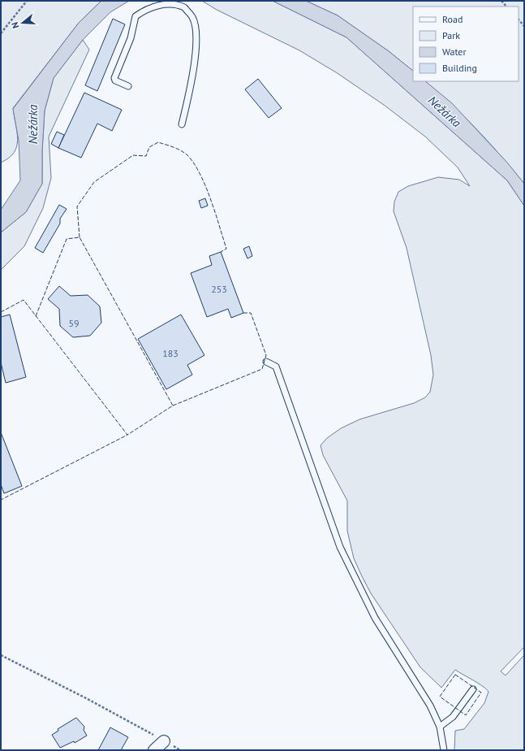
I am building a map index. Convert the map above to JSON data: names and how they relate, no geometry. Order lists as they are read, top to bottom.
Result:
{
  "water": ["Nežárka"],
  "house_numbers": ["253", "59", "183"],
  "legend": [
    "Road",
    "Park",
    "Water",
    "Building"
  ],
  "north": "left"
}
